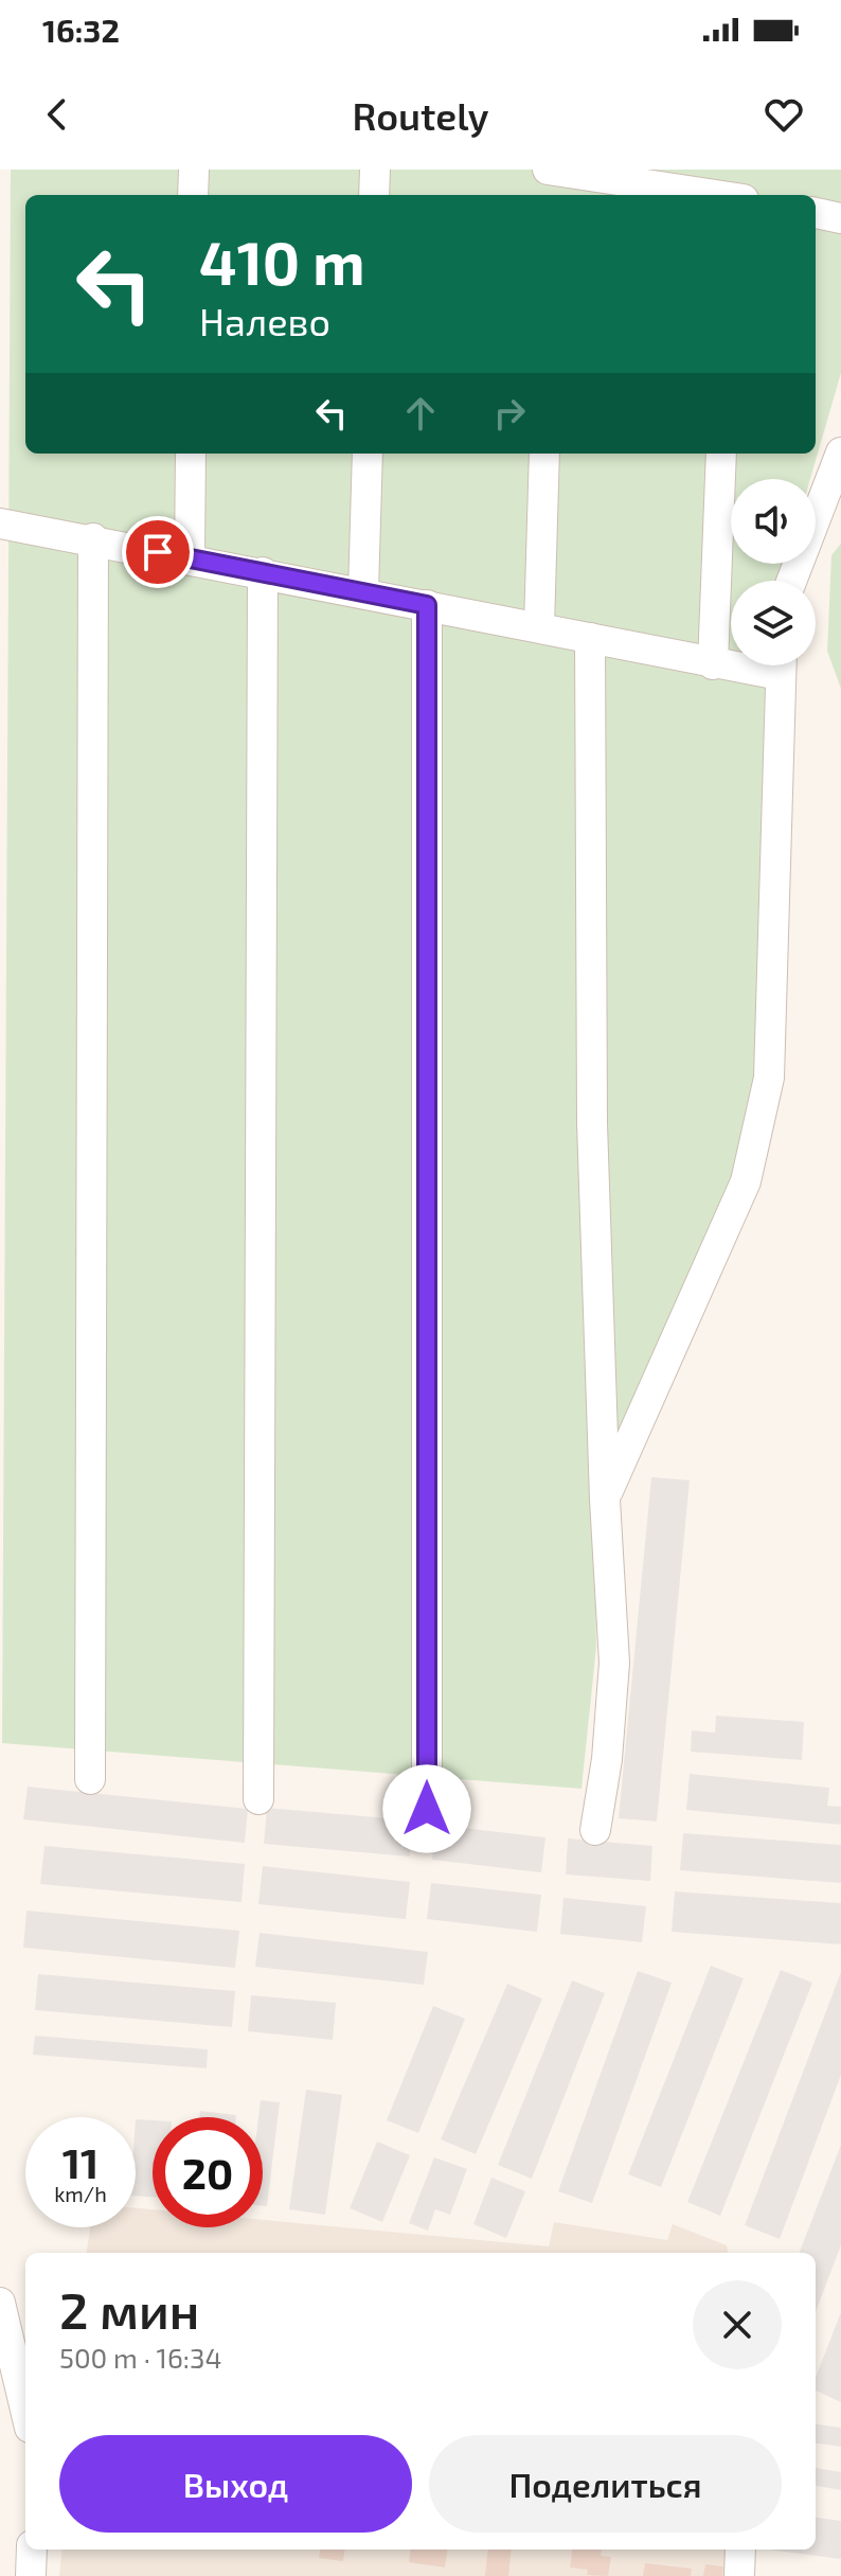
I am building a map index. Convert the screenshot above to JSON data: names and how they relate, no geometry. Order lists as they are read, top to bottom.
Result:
{
  "page": {
    "status": "16:32",
    "header": "Routely",
    "turn": ["410 m", "Налево"],
    "speed": "11 km/h",
    "limit": "20",
    "heading": ["2 мин", "500 m · 16:34"],
    "buttons": ["Выход", "Поделиться"]
  }
}
